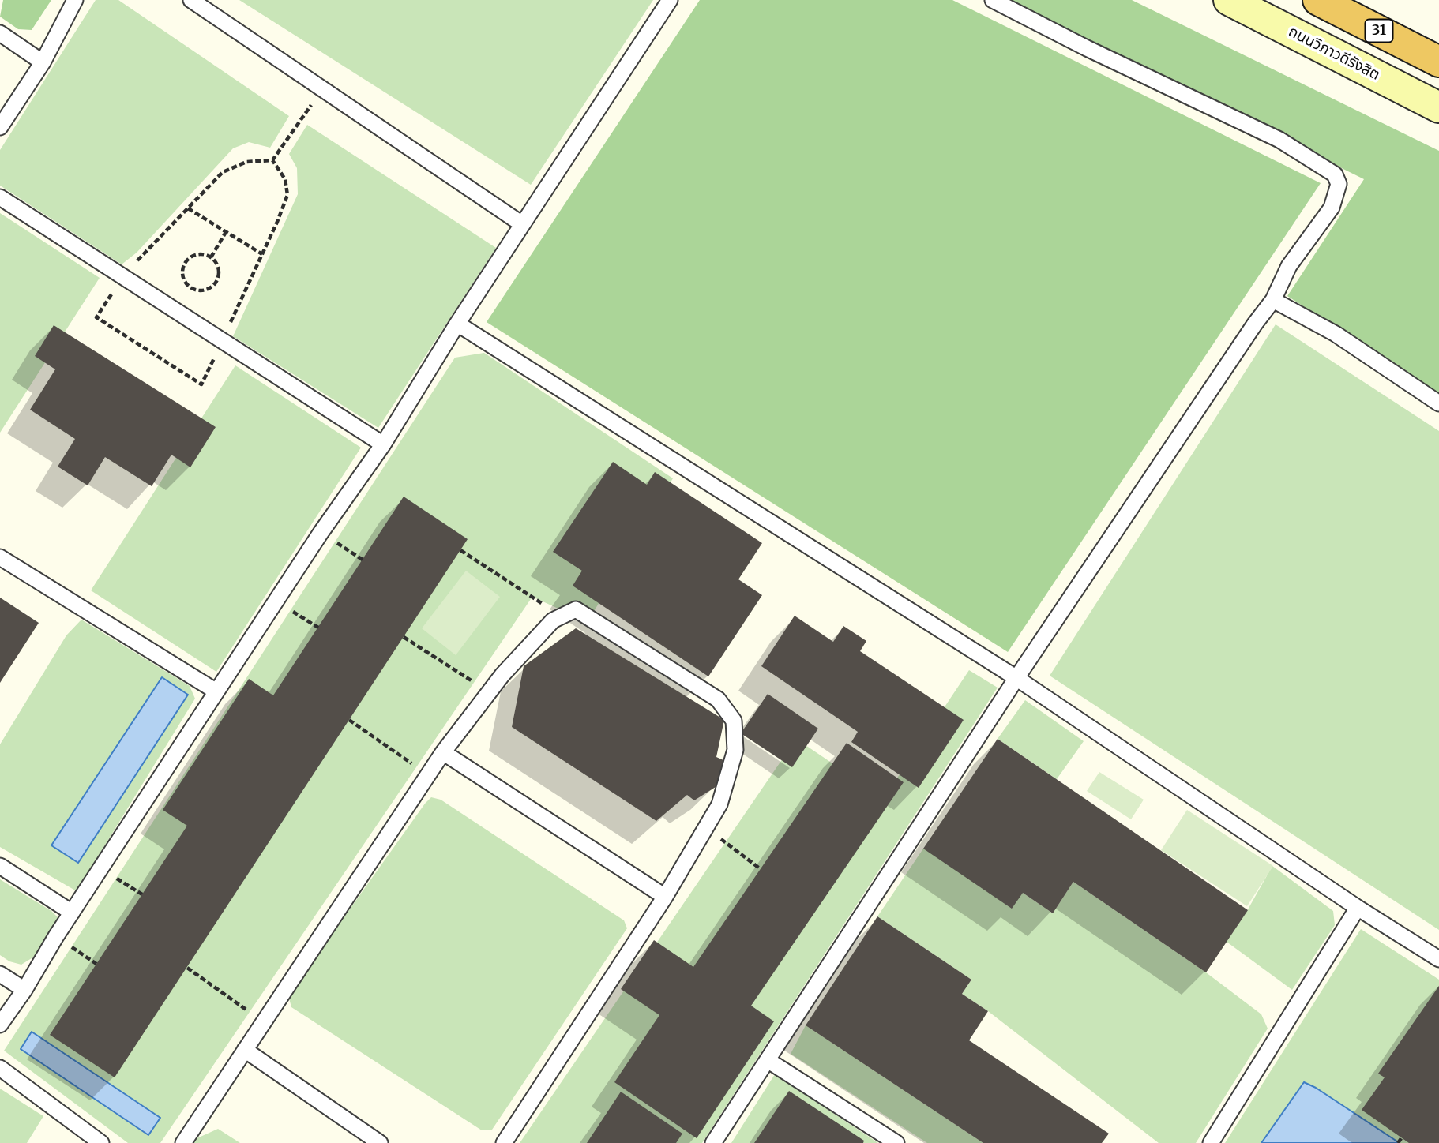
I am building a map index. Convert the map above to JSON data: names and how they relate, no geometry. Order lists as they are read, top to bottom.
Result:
{
  "streets": {
    "highway": ["31"],
    "main road": ["ถนนวิภาวดีรังสิต"]
  }
}
